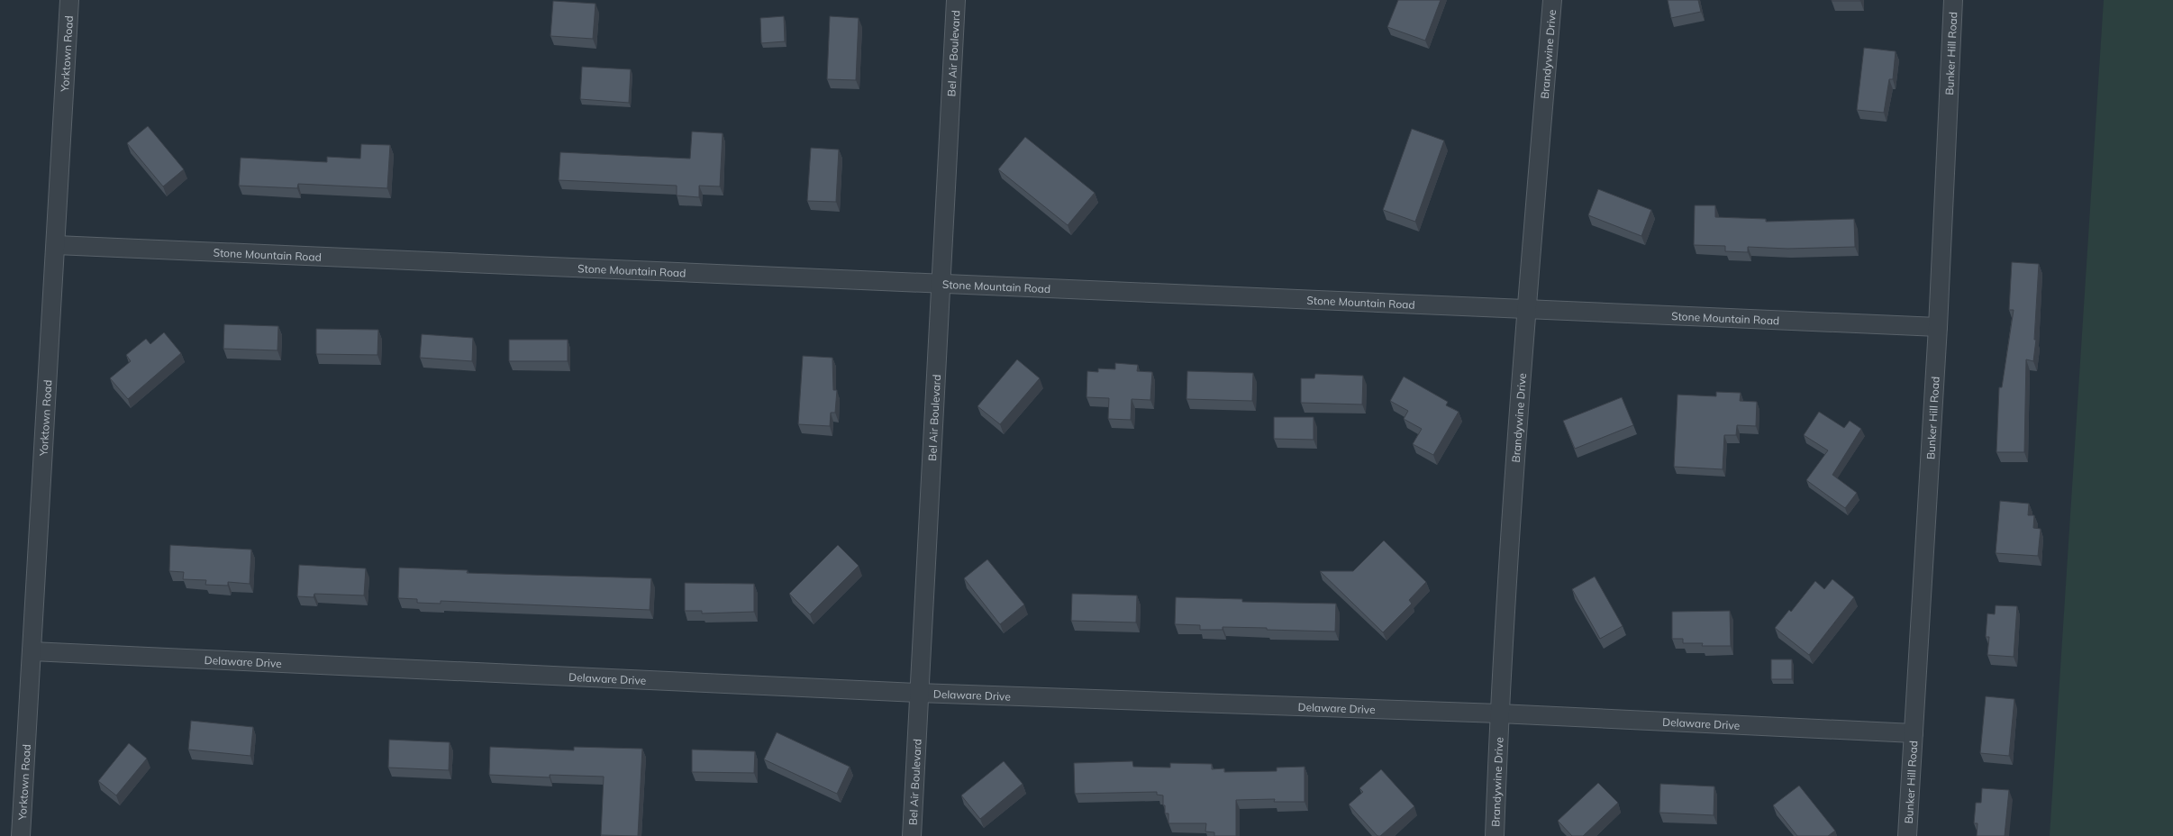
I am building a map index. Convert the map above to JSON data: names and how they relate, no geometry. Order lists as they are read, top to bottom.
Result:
{
  "streets": {
    "street": [
      "Yorktown Road",
      "Bel Air Boulevard",
      "Brandywine Drive",
      "Bunker Hill Road",
      "Stone Mountain Road",
      "Delaware Drive"
    ]
  },
  "crossings": [
    ["Yorktown Road", "Stone Mountain Road"],
    ["Yorktown Road", "Delaware Drive"],
    ["Bel Air Boulevard", "Stone Mountain Road"],
    ["Bel Air Boulevard", "Delaware Drive"],
    ["Brandywine Drive", "Stone Mountain Road"],
    ["Brandywine Drive", "Delaware Drive"],
    ["Bunker Hill Road", "Stone Mountain Road"],
    ["Bunker Hill Road", "Delaware Drive"]
  ]
}
